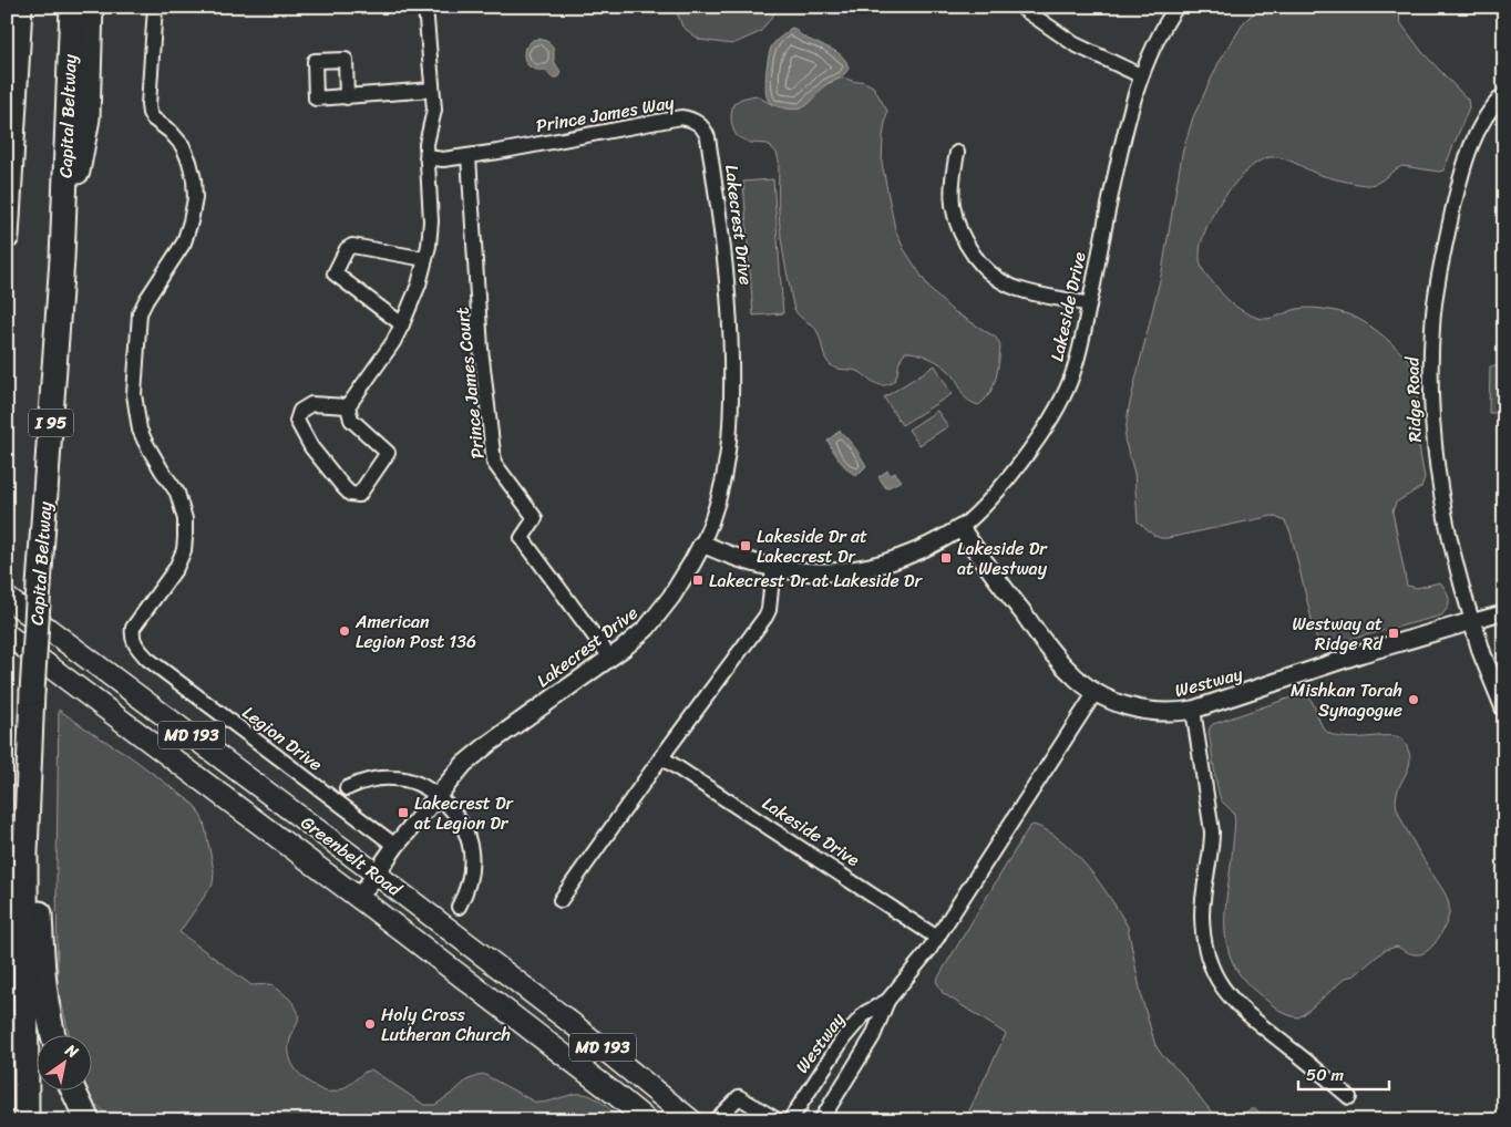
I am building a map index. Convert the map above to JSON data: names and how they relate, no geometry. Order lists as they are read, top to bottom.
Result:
{
  "streets": {
    "highway": ["Capital Beltway", "I 95"],
    "main road": ["MD 193", "Greenbelt Road"],
    "street": [
      "Prince James Way",
      "Lakecrest Drive",
      "Lakeside Drive",
      "Prince James Court",
      "Ridge Road",
      "Westway",
      "Legion Drive"
    ]
  },
  "crossings": [
    ["Prince James Way", "Lakecrest Drive"],
    ["Prince James Way", "Prince James Court"],
    ["Lakecrest Drive", "Lakeside Drive"],
    ["Lakecrest Drive", "Prince James Court"],
    ["Lakecrest Drive", "Legion Drive"],
    ["Lakecrest Drive", "Greenbelt Road"],
    ["Lakeside Drive", "Westway"],
    ["Ridge Road", "Westway"]
  ],
  "places": {
    "transit": [
      "Lakeside Dr at Lakecrest Dr",
      "Lakeside Dr at Westway",
      "Lakecrest Dr at Lakeside Dr",
      "Westway at Ridge Rd",
      "Lakecrest Dr at Legion Dr"
    ],
    "other": ["American Legion Post 136", "Mishkan Torah Synagogue", "Holy Cross Lutheran Church"]
  },
  "scale_bar": "50 m",
  "north": "top right"
}
